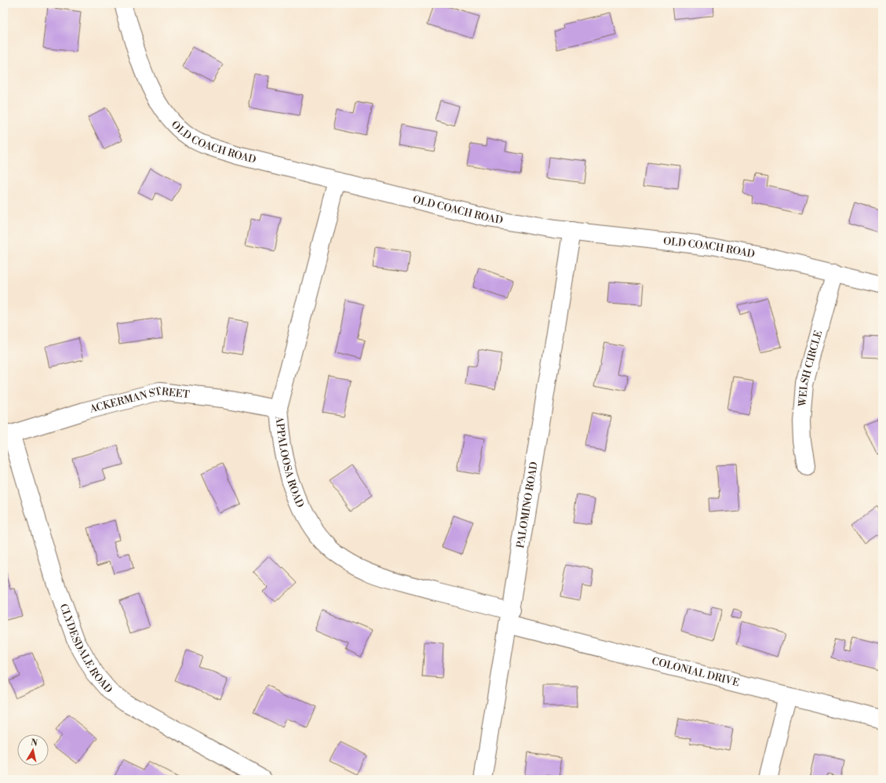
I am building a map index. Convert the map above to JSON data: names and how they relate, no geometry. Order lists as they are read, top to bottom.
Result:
{
  "streets": {
    "street": [
      "OLD COACH ROAD",
      "WELSH CIRCLE",
      "ACKERMAN STREET",
      "APPALOOSA ROAD",
      "PALOMINO ROAD",
      "CLYDESDALE ROAD",
      "COLONIAL DRIVE"
    ]
  },
  "crossings": [
    ["OLD COACH ROAD", "WELSH CIRCLE"],
    ["OLD COACH ROAD", "APPALOOSA ROAD"],
    ["OLD COACH ROAD", "PALOMINO ROAD"],
    ["ACKERMAN STREET", "APPALOOSA ROAD"],
    ["ACKERMAN STREET", "CLYDESDALE ROAD"],
    ["APPALOOSA ROAD", "PALOMINO ROAD"],
    ["APPALOOSA ROAD", "COLONIAL DRIVE"],
    ["PALOMINO ROAD", "COLONIAL DRIVE"]
  ],
  "north": "top"
}
